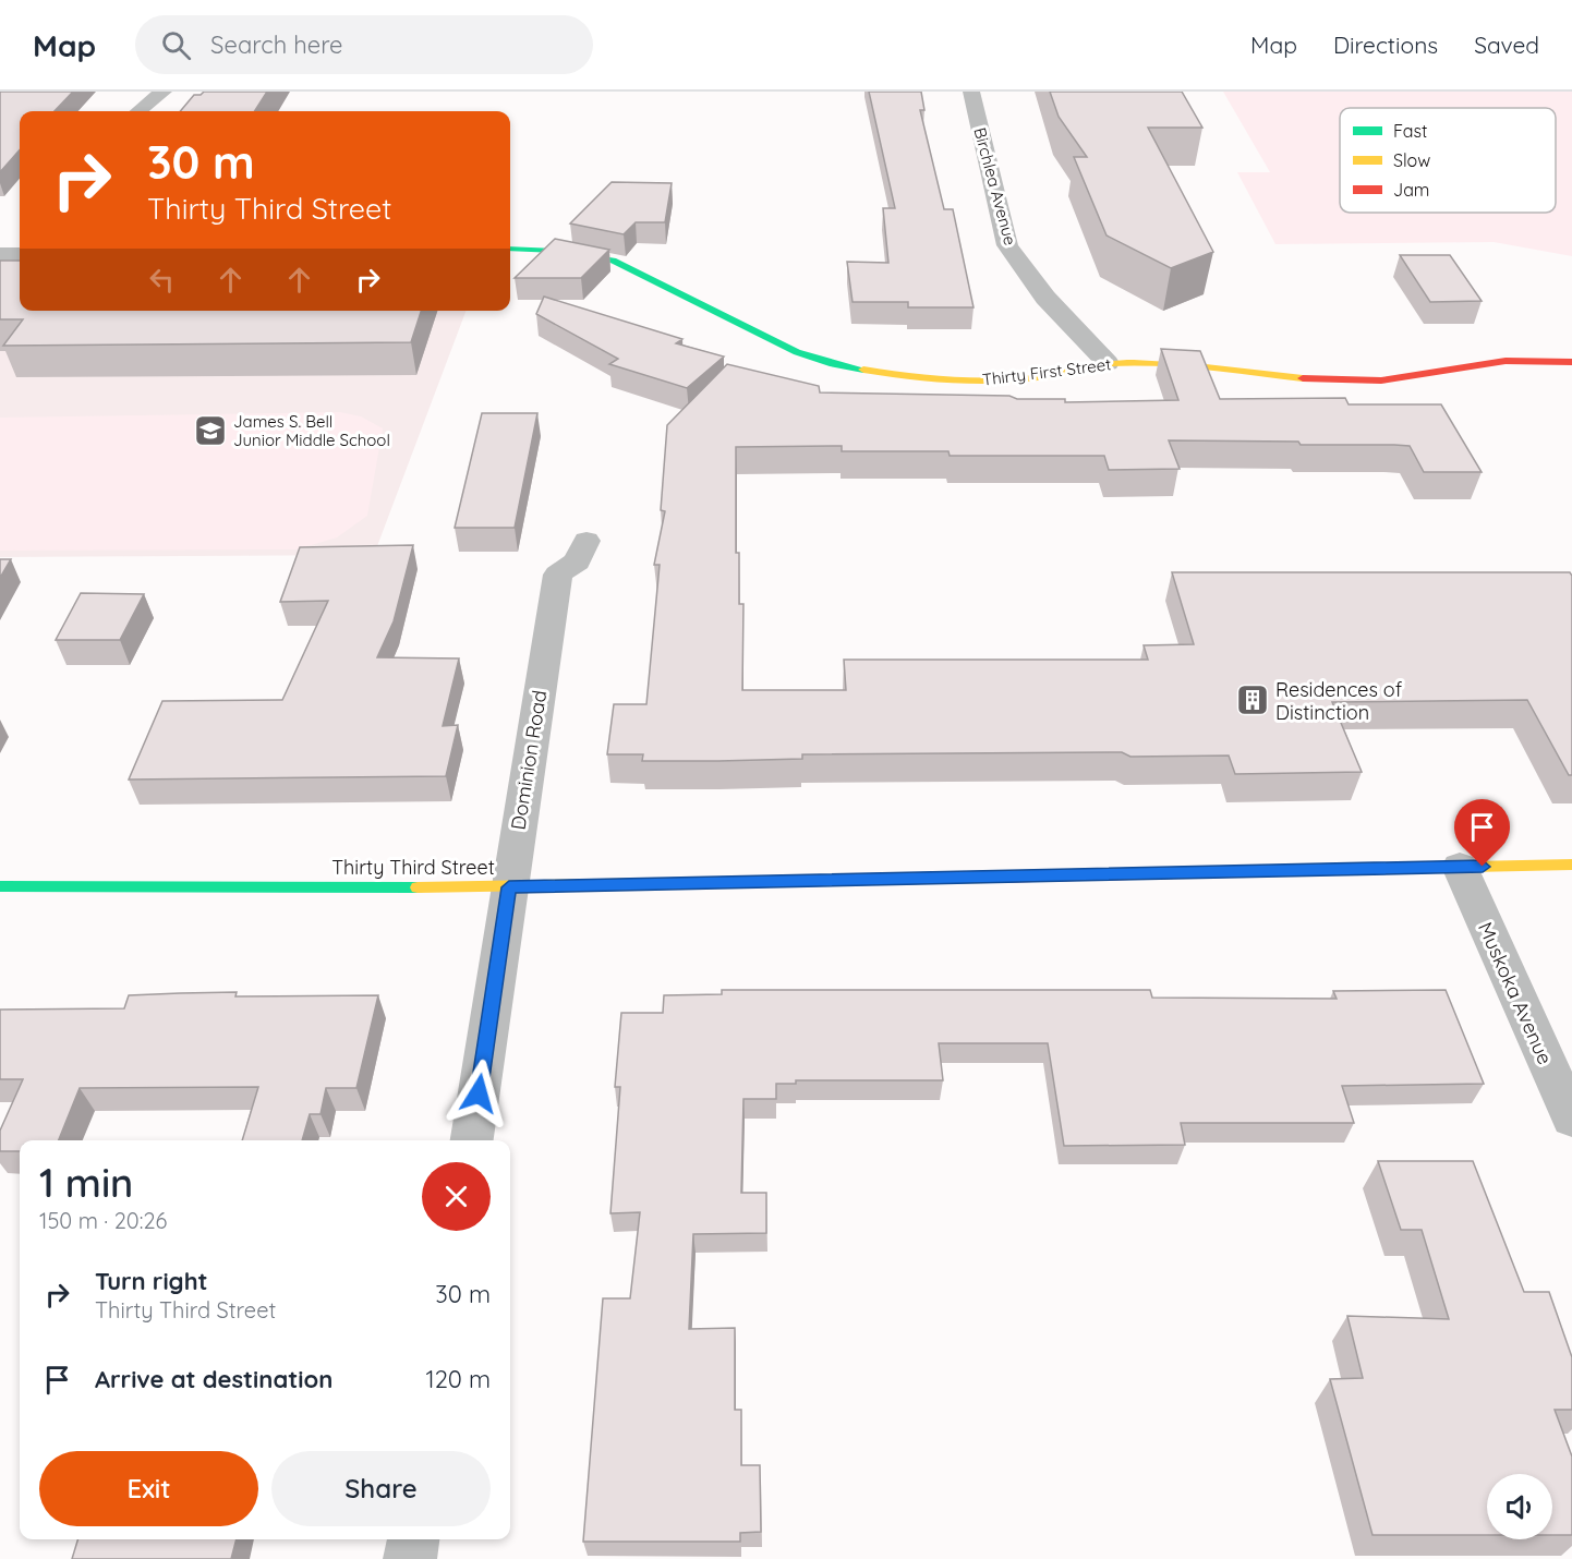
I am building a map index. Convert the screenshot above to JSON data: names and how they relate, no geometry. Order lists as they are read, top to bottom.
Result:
{
  "streets": {
    "street": [
      "Birchlea Avenue",
      "Thirty First Street",
      "Dominion Road",
      "Thirty Third Street",
      "Muskoka Avenue"
    ]
  },
  "crossings": [
    ["Birchlea Avenue", "Thirty First Street"],
    ["Dominion Road", "Thirty Third Street"],
    ["Thirty Third Street", "Muskoka Avenue"]
  ],
  "places": {
    "school or university": ["James S. Bell Junior Middle School"],
    "building": ["Residences of Distinction"]
  },
  "legend": ["Fast", "Slow", "Jam"],
  "page": {
    "header": "Map",
    "search": "Search here",
    "nav": ["Map", "Directions", "Saved"],
    "turn": ["30 m", "Thirty Third Street"],
    "heading": ["1 min", "150 m · 20:26"],
    "list": [
      {
        "name": "Turn right",
        "note": "Thirty Third Street",
        "value": "30 m"
      },
      {
        "name": "Arrive at destination",
        "value": "120 m"
      }
    ],
    "buttons": ["Exit", "Share"]
  }
}
